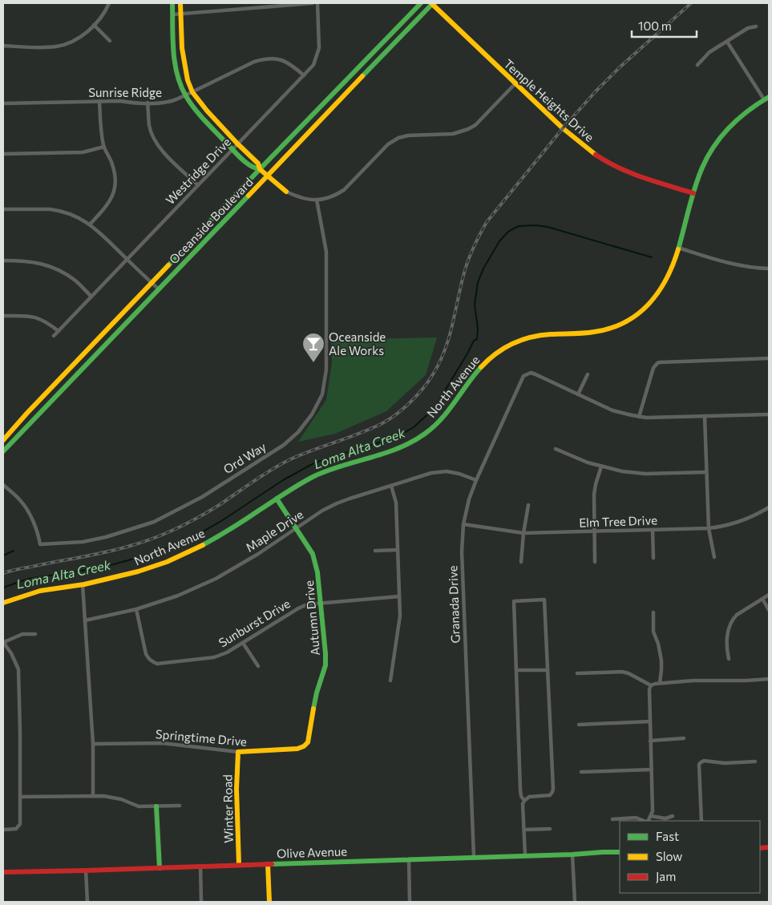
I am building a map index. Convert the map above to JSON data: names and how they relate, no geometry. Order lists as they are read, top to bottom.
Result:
{
  "streets": {
    "main road": [
      "Temple Heights Drive",
      "Oceanside Boulevard",
      "North Avenue",
      "Autumn Drive",
      "Springtime Drive",
      "Winter Road",
      "Olive Avenue"
    ],
    "street": [
      "Sunrise Ridge",
      "Westridge Drive",
      "Ord Way",
      "Elm Tree Drive",
      "Maple Drive",
      "Granada Drive",
      "Sunburst Drive"
    ]
  },
  "crossings": [
    ["Sunrise Ridge", "Westridge Drive"],
    ["Temple Heights Drive", "Oceanside Boulevard"],
    ["Temple Heights Drive", "North Avenue"],
    ["North Avenue", "Autumn Drive"],
    ["Elm Tree Drive", "Granada Drive"],
    ["Maple Drive", "Granada Drive"],
    ["Maple Drive", "Autumn Drive"],
    ["Maple Drive", "Sunburst Drive"],
    ["Granada Drive", "Olive Avenue"],
    ["Autumn Drive", "Sunburst Drive"],
    ["Autumn Drive", "Springtime Drive"],
    ["Springtime Drive", "Winter Road"],
    ["Winter Road", "Olive Avenue"]
  ],
  "water": ["Loma Alta Creek"],
  "places": {
    "bar": ["Oceanside Ale Works"]
  },
  "legend": ["Fast", "Slow", "Jam"],
  "scale_bar": "100 m"
}
